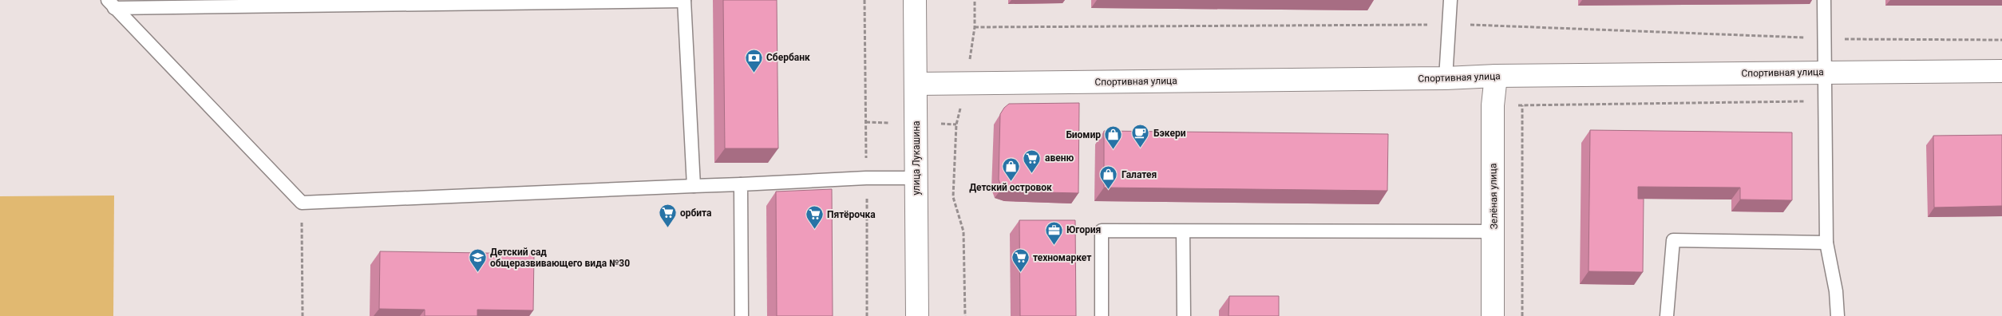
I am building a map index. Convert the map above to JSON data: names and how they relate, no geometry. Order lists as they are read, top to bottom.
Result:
{
  "streets": {
    "street": ["Спортивная улица", "улица Лукашина", "Зелёная улица"]
  },
  "crossings": [
    ["Спортивная улица", "улица Лукашина"],
    ["Спортивная улица", "Зелёная улица"]
  ],
  "places": {
    "bank": ["Сбербанк"],
    "cafe": ["Бэкери"],
    "shop": ["Биомир", "Детский островок", "Галатея"],
    "supermarket": [
      "авеню",
      "орбита",
      "Пятёрочка",
      "техномаркет"
    ],
    "office": ["Югория"],
    "school or university": ["Детский сад общеразвивающего вида №30"]
  }
}
